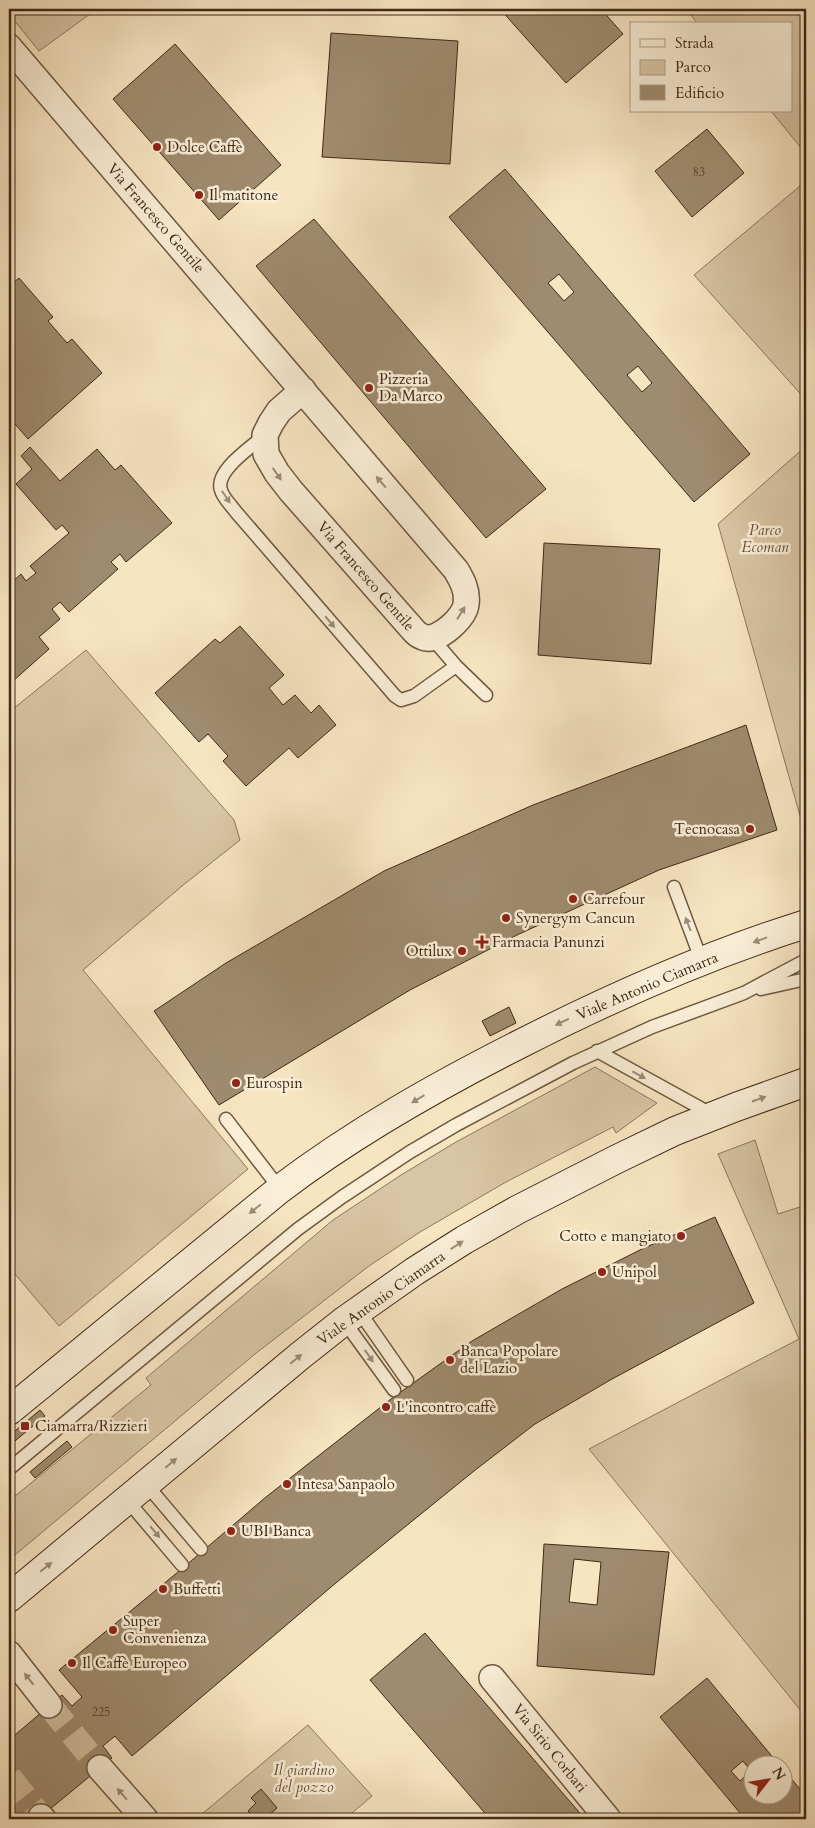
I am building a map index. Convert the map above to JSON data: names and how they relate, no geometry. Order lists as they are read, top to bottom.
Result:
{
  "streets": {
    "street": ["Via Francesco Gentile", "Viale Antonio Ciamarra", "Via Sirio Corbari"]
  },
  "parks": ["Parco Ecoman", "Il giardino del pozzo"],
  "places": {
    "other": [
      "Dolce Caffè",
      "Il matitone",
      "Pizzeria Da Marco",
      "Tecnocasa",
      "Carrefour",
      "Synergym Cancun",
      "Ottilux",
      "Eurospin",
      "Cotto e mangiato",
      "Unipol",
      "Banca Popolare del Lazio",
      "L'incontro caffè",
      "Intesa Sanpaolo",
      "UBI Banca",
      "Buffetti",
      "Super Convenienza",
      "Il Caffè Europeo"
    ],
    "health": ["Farmacia Panunzi"],
    "transit": ["Ciamarra/Rizzieri"]
  },
  "house_numbers": ["83", "225"],
  "legend": ["Strada", "Parco", "Edificio"],
  "north": "top right"
}
